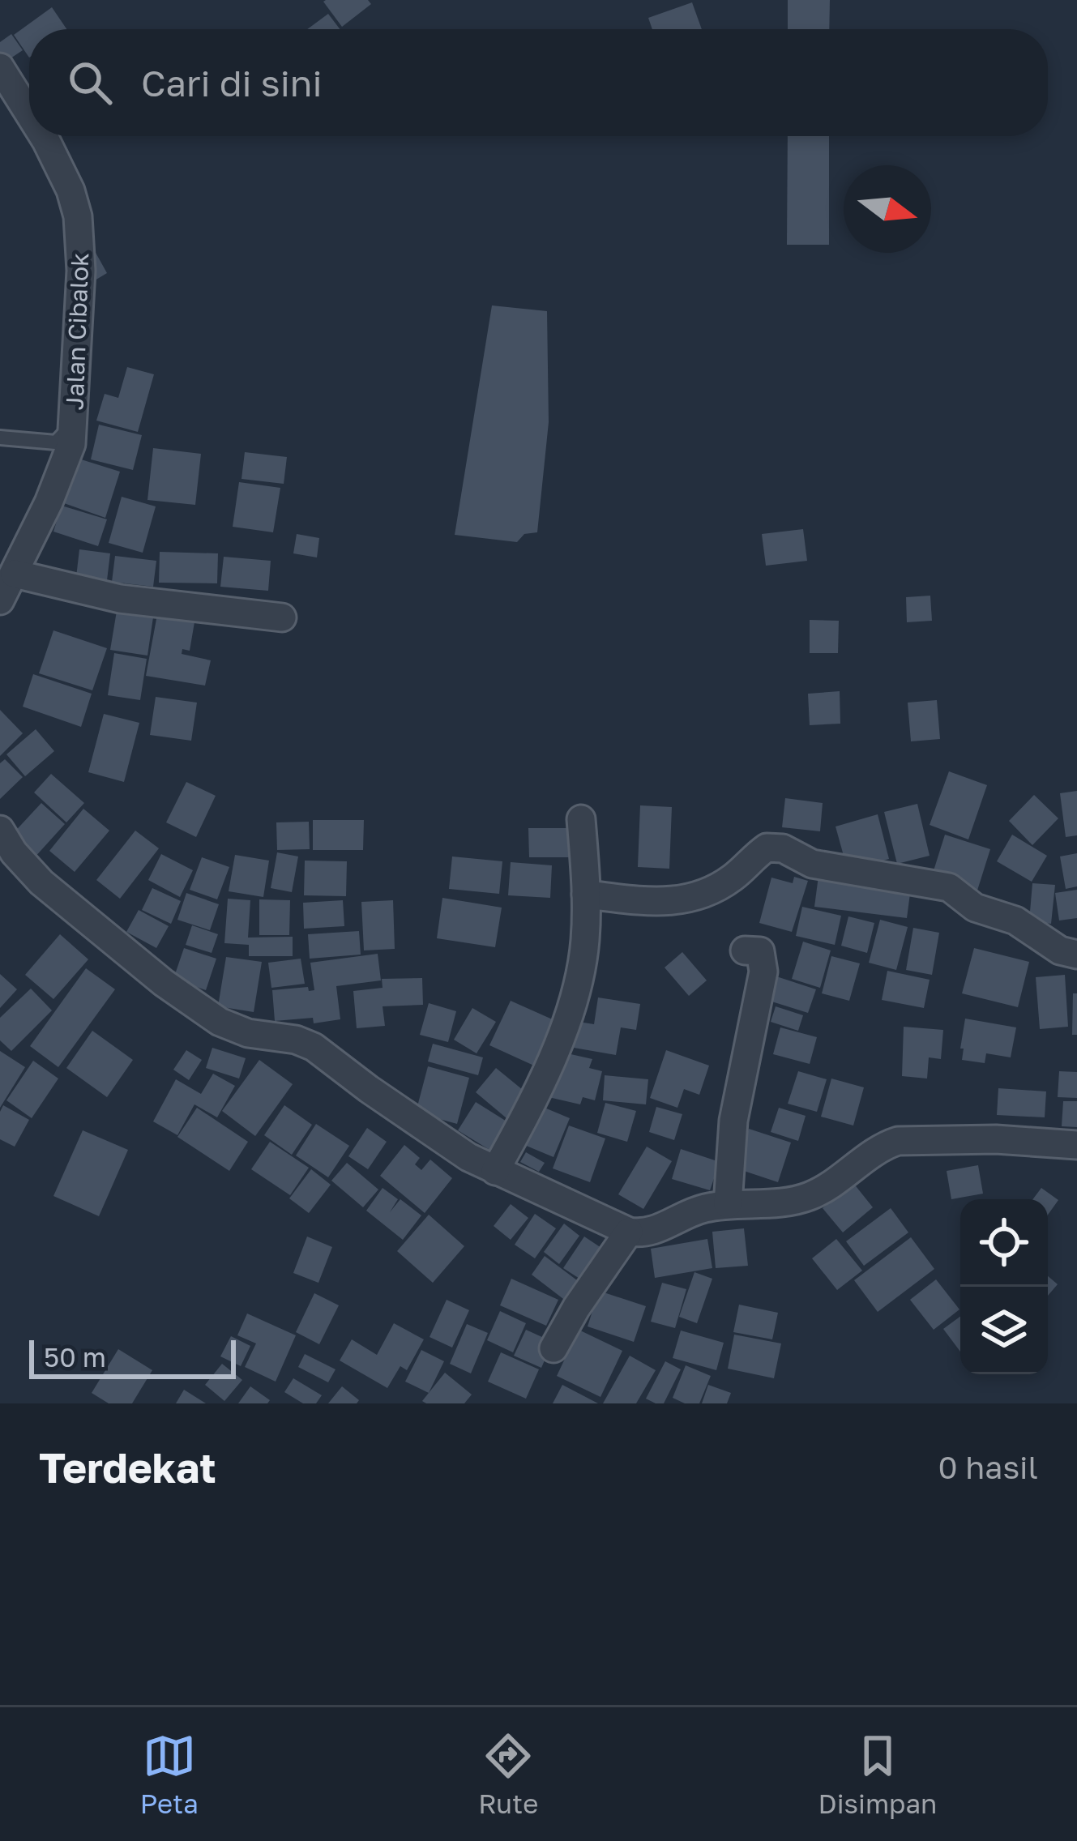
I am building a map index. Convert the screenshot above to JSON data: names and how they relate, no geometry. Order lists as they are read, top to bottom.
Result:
{
  "streets": {
    "street": ["Jalan Cibalok"]
  },
  "scale_bar": "50 m",
  "north": "right",
  "page": {
    "search": "Cari di sini",
    "scale": "50 m",
    "heading": ["Terdekat", "0 hasil"],
    "nav": ["Peta", "Rute", "Disimpan"]
  }
}
